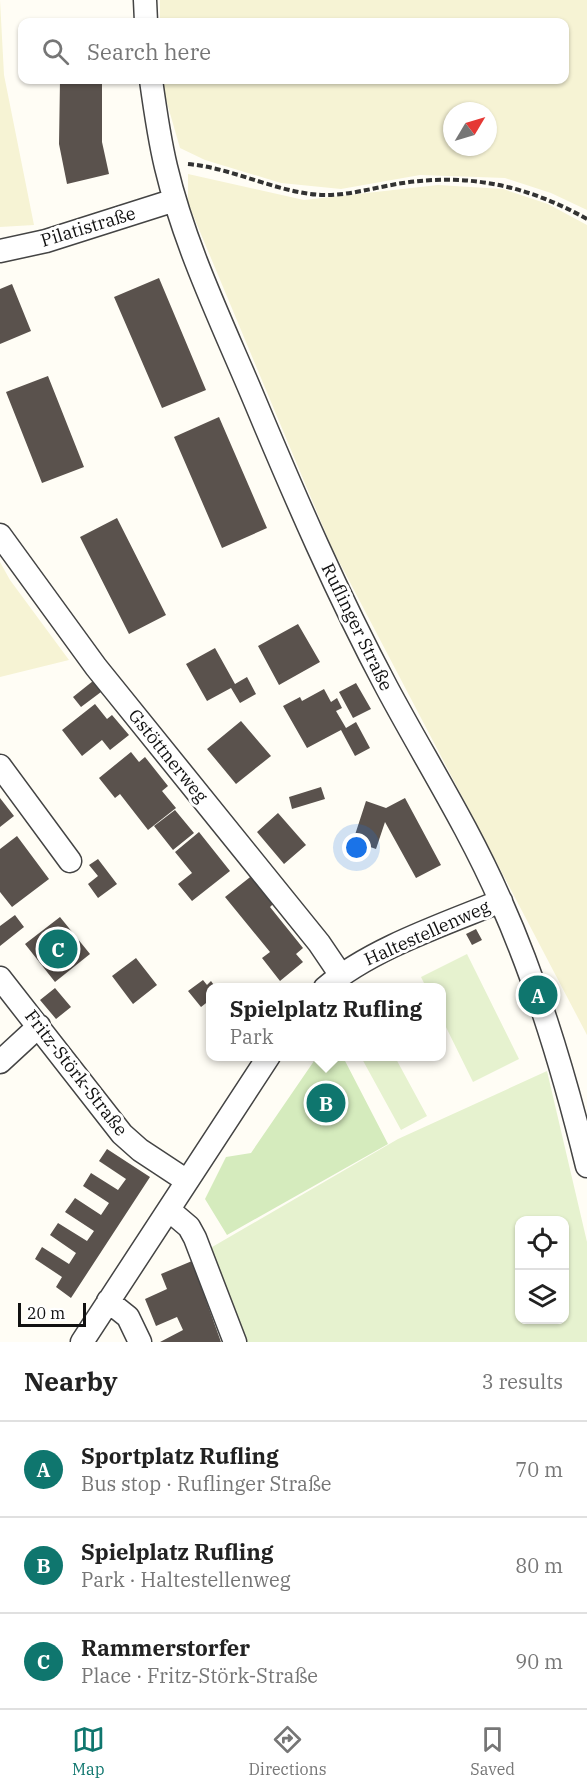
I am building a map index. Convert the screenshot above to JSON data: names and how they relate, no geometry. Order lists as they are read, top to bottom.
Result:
{
  "streets": {
    "street": [
      "Pilatistraße",
      "Ruflinger Straße",
      "Gstöttnerweg",
      "Haltestellenweg",
      "Fritz-Störk-Straße"
    ]
  },
  "crossings": [
    ["Pilatistraße", "Ruflinger Straße"],
    ["Ruflinger Straße", "Haltestellenweg"],
    ["Gstöttnerweg", "Haltestellenweg"]
  ],
  "scale_bar": "20 m",
  "north": "top right",
  "page": {
    "search": "Search here",
    "pins": ["C", "A", "B"],
    "popup": ["Spielplatz Rufling", "Park"],
    "scale": "20 m",
    "heading": ["Nearby", "3 results"],
    "list": [
      {
        "mark": "A",
        "name": "Sportplatz Rufling",
        "note": "Bus stop · Ruflinger Straße",
        "value": "70 m"
      },
      {
        "mark": "B",
        "name": "Spielplatz Rufling",
        "note": "Park · Haltestellenweg",
        "value": "80 m"
      },
      {
        "mark": "C",
        "name": "Rammerstorfer",
        "note": "Place · Fritz-Störk-Straße",
        "value": "90 m"
      }
    ],
    "nav": ["Map", "Directions", "Saved"]
  }
}
